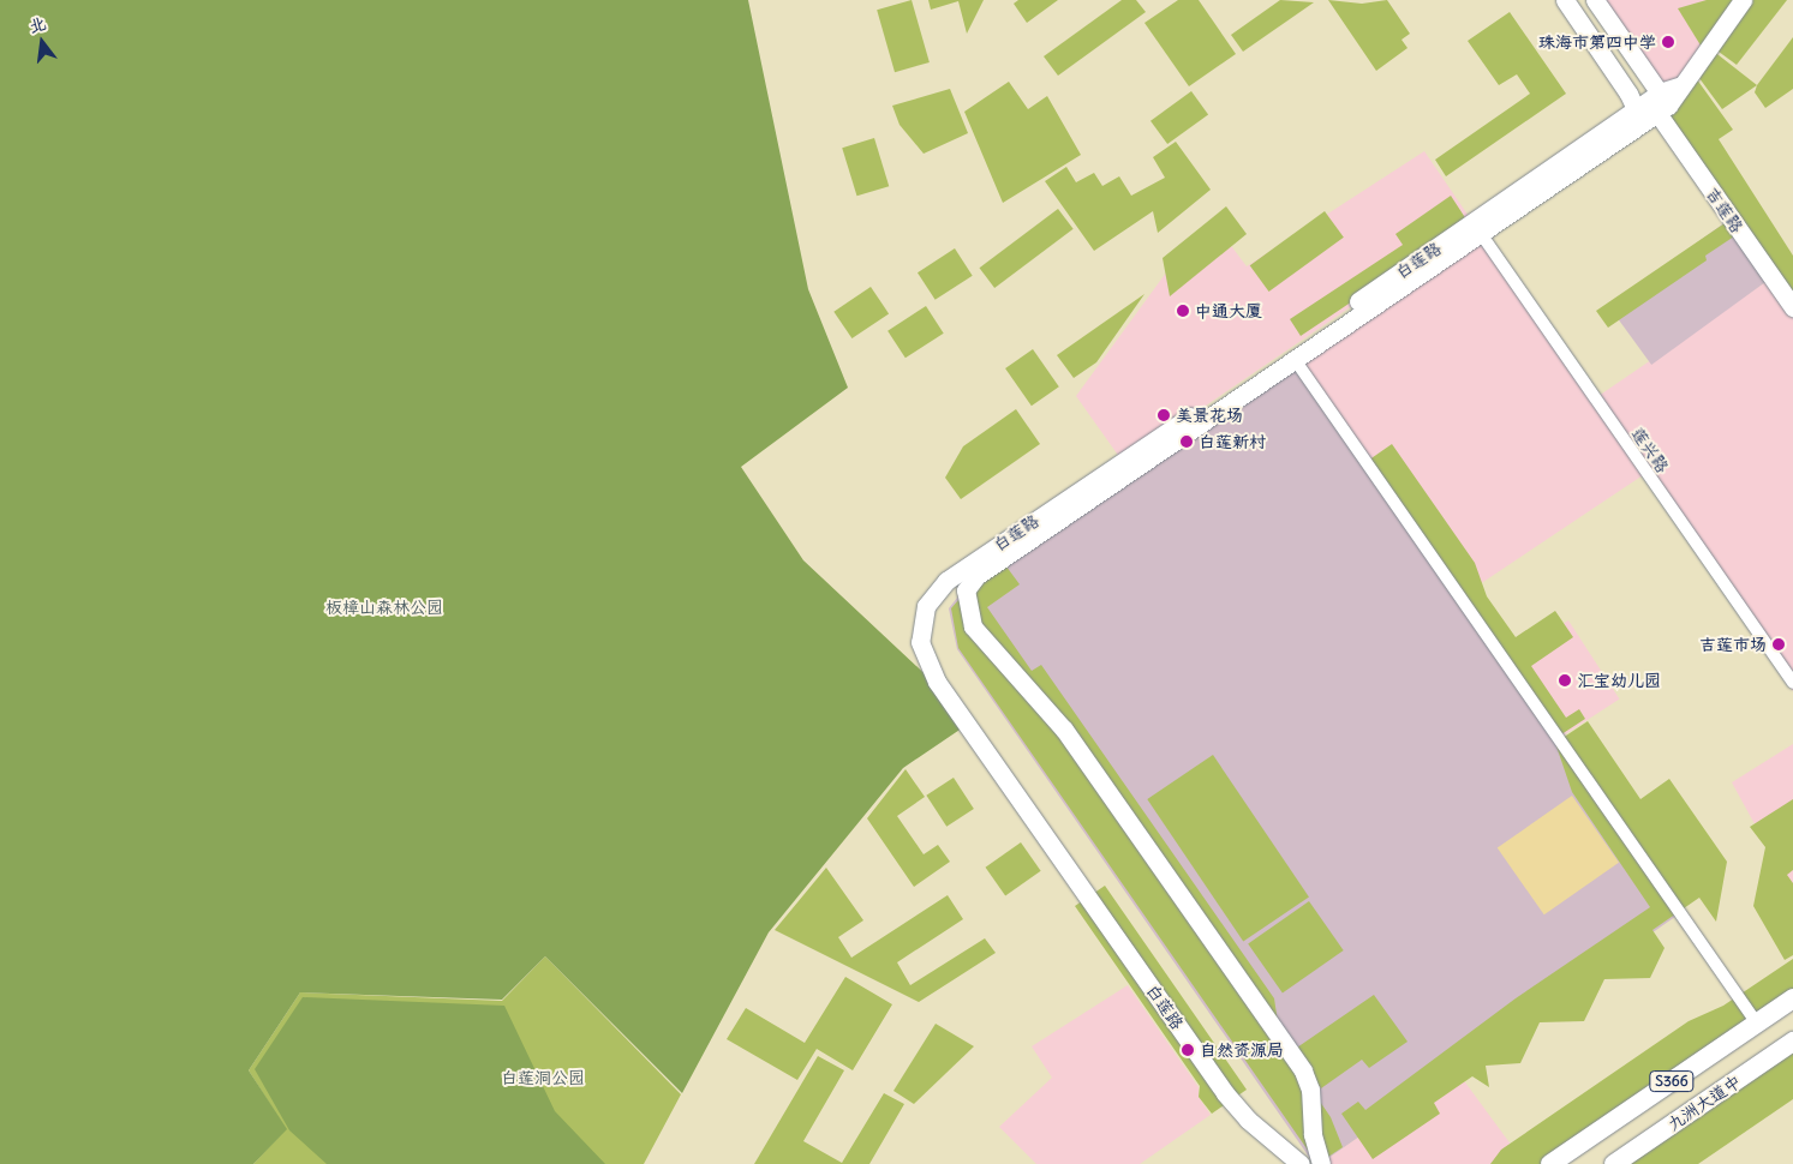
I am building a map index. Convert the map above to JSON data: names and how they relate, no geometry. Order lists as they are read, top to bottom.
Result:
{
  "streets": {
    "main road": [
      "吉莲路",
      "白莲路",
      "S366",
      "九洲大道中"
    ],
    "street": ["莲兴路"]
  },
  "crossings": [
    ["吉莲路", "白莲路"],
    ["白莲路", "莲兴路"]
  ],
  "parks": ["板樟山森林公园", "白莲洞公园"],
  "places": [
    "珠海市第四中学",
    "中通大厦",
    "美景花场",
    "白莲新村",
    "吉莲市场",
    "汇宝幼儿园",
    "自然资源局"
  ],
  "north": "top"
}
